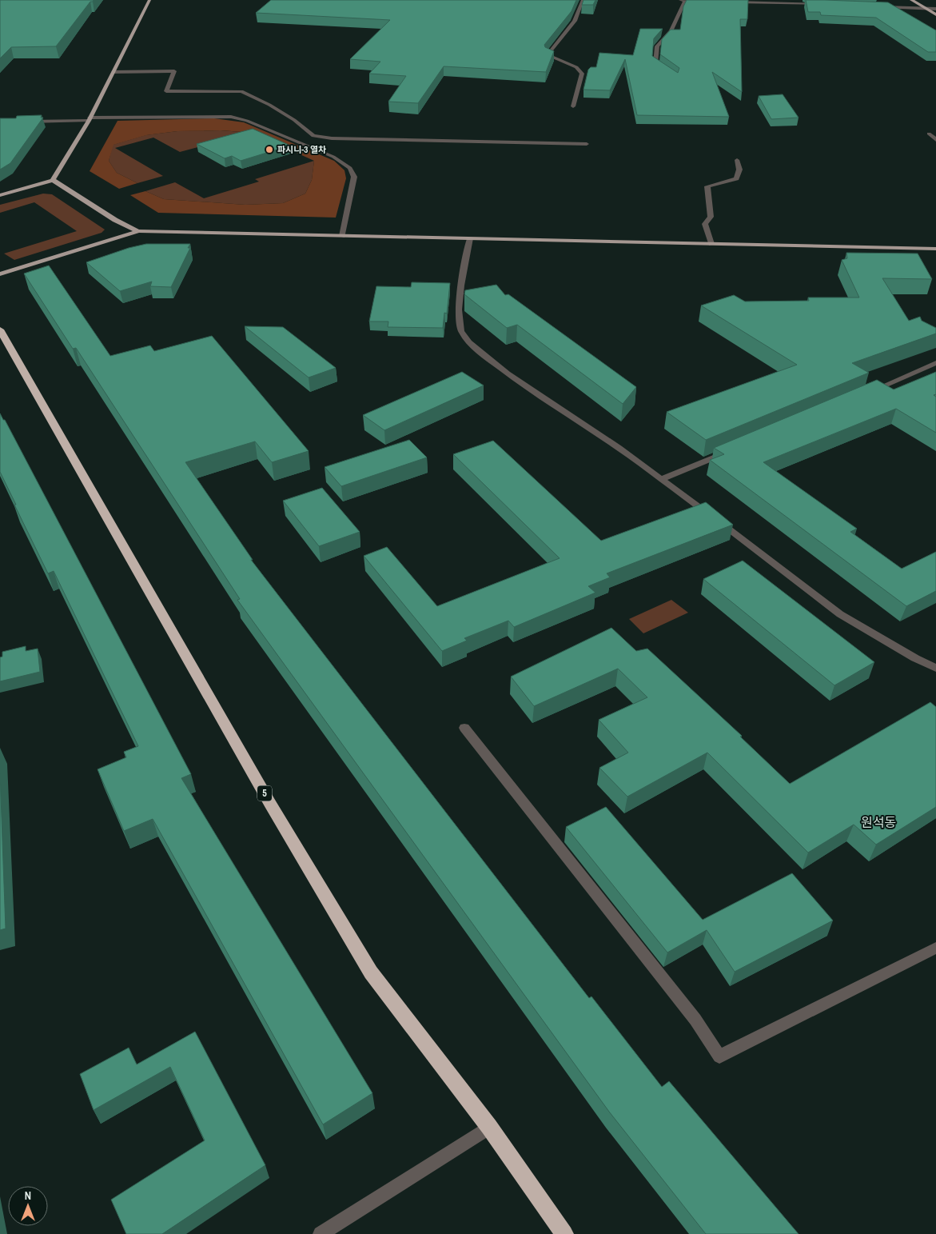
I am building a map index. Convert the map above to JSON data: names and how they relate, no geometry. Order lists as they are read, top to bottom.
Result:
{
  "streets": {
    "highway": ["5"]
  },
  "districts": ["원석동"],
  "places": ["파시니-3 열차"],
  "north": "top"
}
